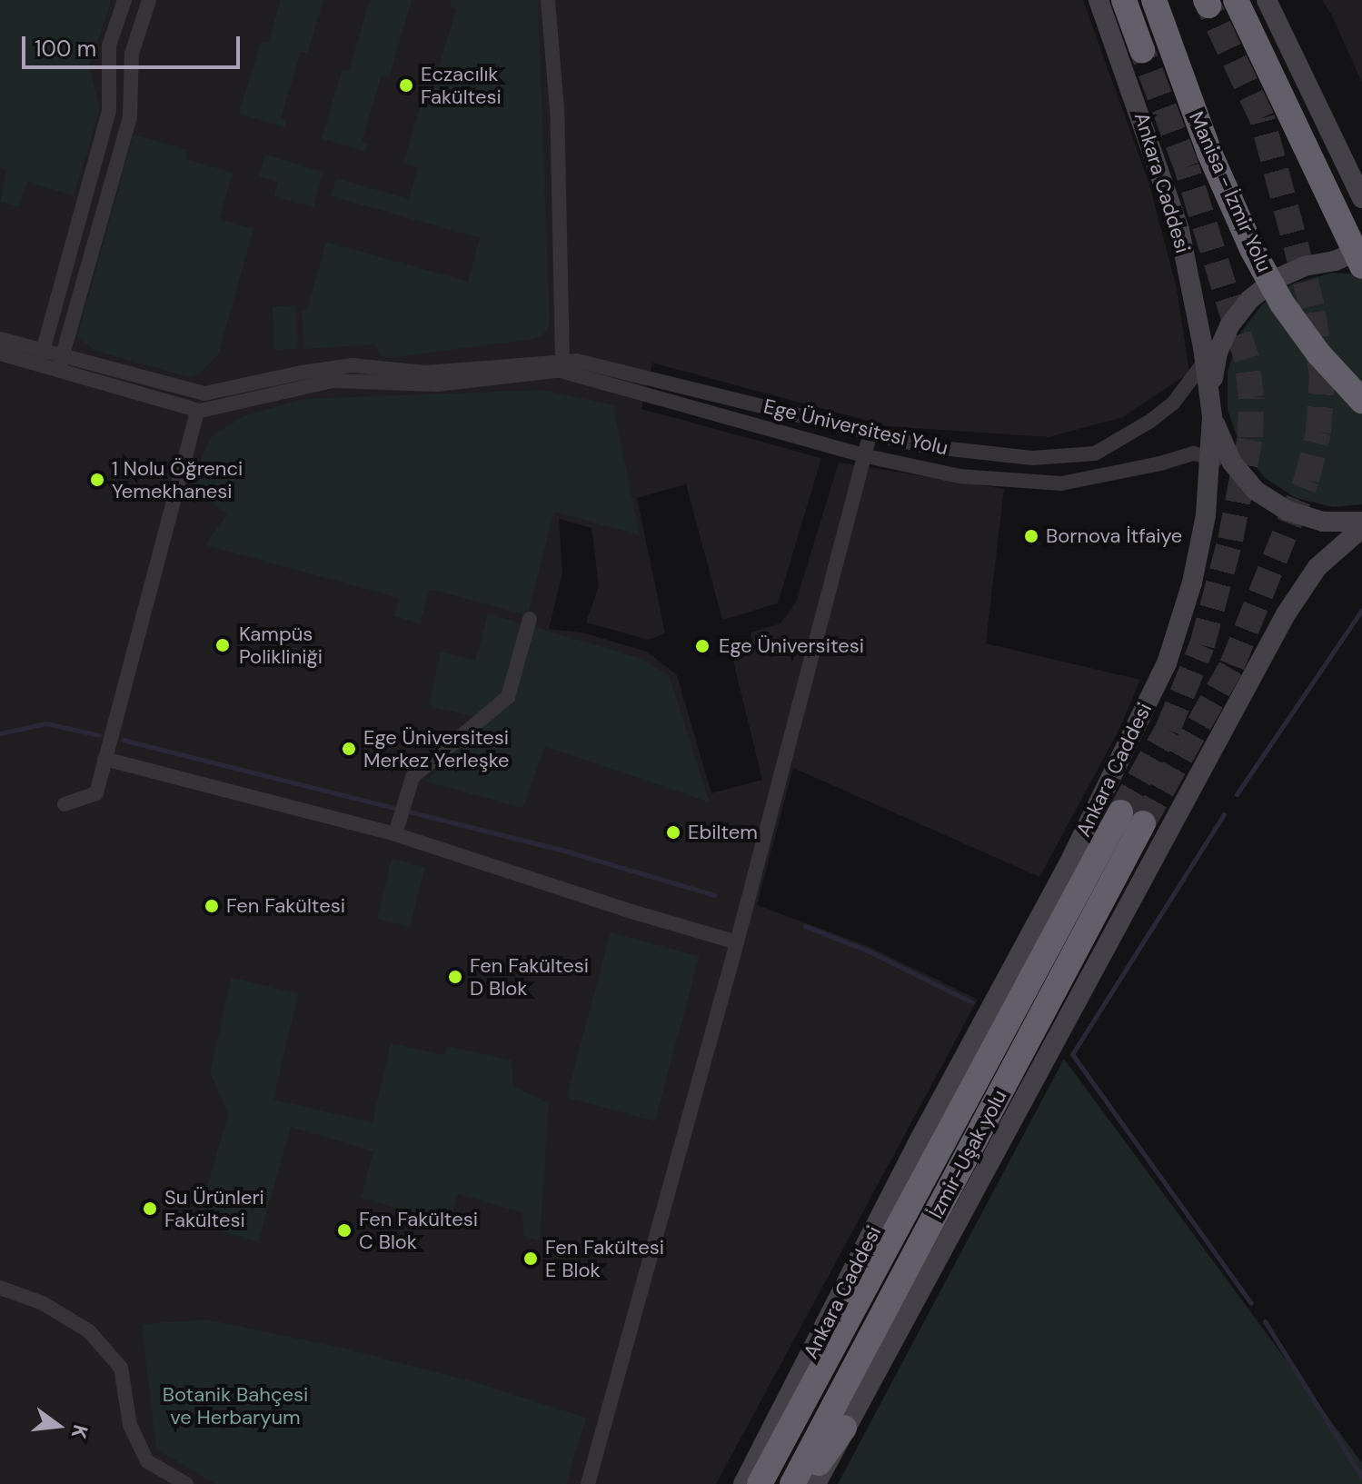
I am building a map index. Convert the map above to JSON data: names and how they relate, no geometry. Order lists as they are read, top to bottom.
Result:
{
  "streets": {
    "highway": ["Ankara Caddesi", "Manisa - İzmir Yolu", "İzmir-Uşak yolu"],
    "street": ["Ege Üniversitesi Yolu"]
  },
  "crossings": [
    ["Ankara Caddesi", "Ege Üniversitesi Yolu"],
    ["Ankara Caddesi", "İzmir-Uşak yolu"]
  ],
  "parks": ["Botanik Bahçesi ve Herbaryum"],
  "places": [
    "Eczacılık Fakültesi",
    "1 Nolu Öğrenci Yemekhanesi",
    "Bornova İtfaiye",
    "Kampüs Polikliniği",
    "Ege Üniversitesi",
    "Ege Üniversitesi Merkez Yerleşke",
    "Ebiltem",
    "Fen Fakültesi",
    "Fen Fakültesi D Blok",
    "Su Ürünleri Fakültesi",
    "Fen Fakültesi C Blok",
    "Fen Fakültesi E Blok"
  ],
  "scale_bar": "100 m",
  "north": "right"
}
